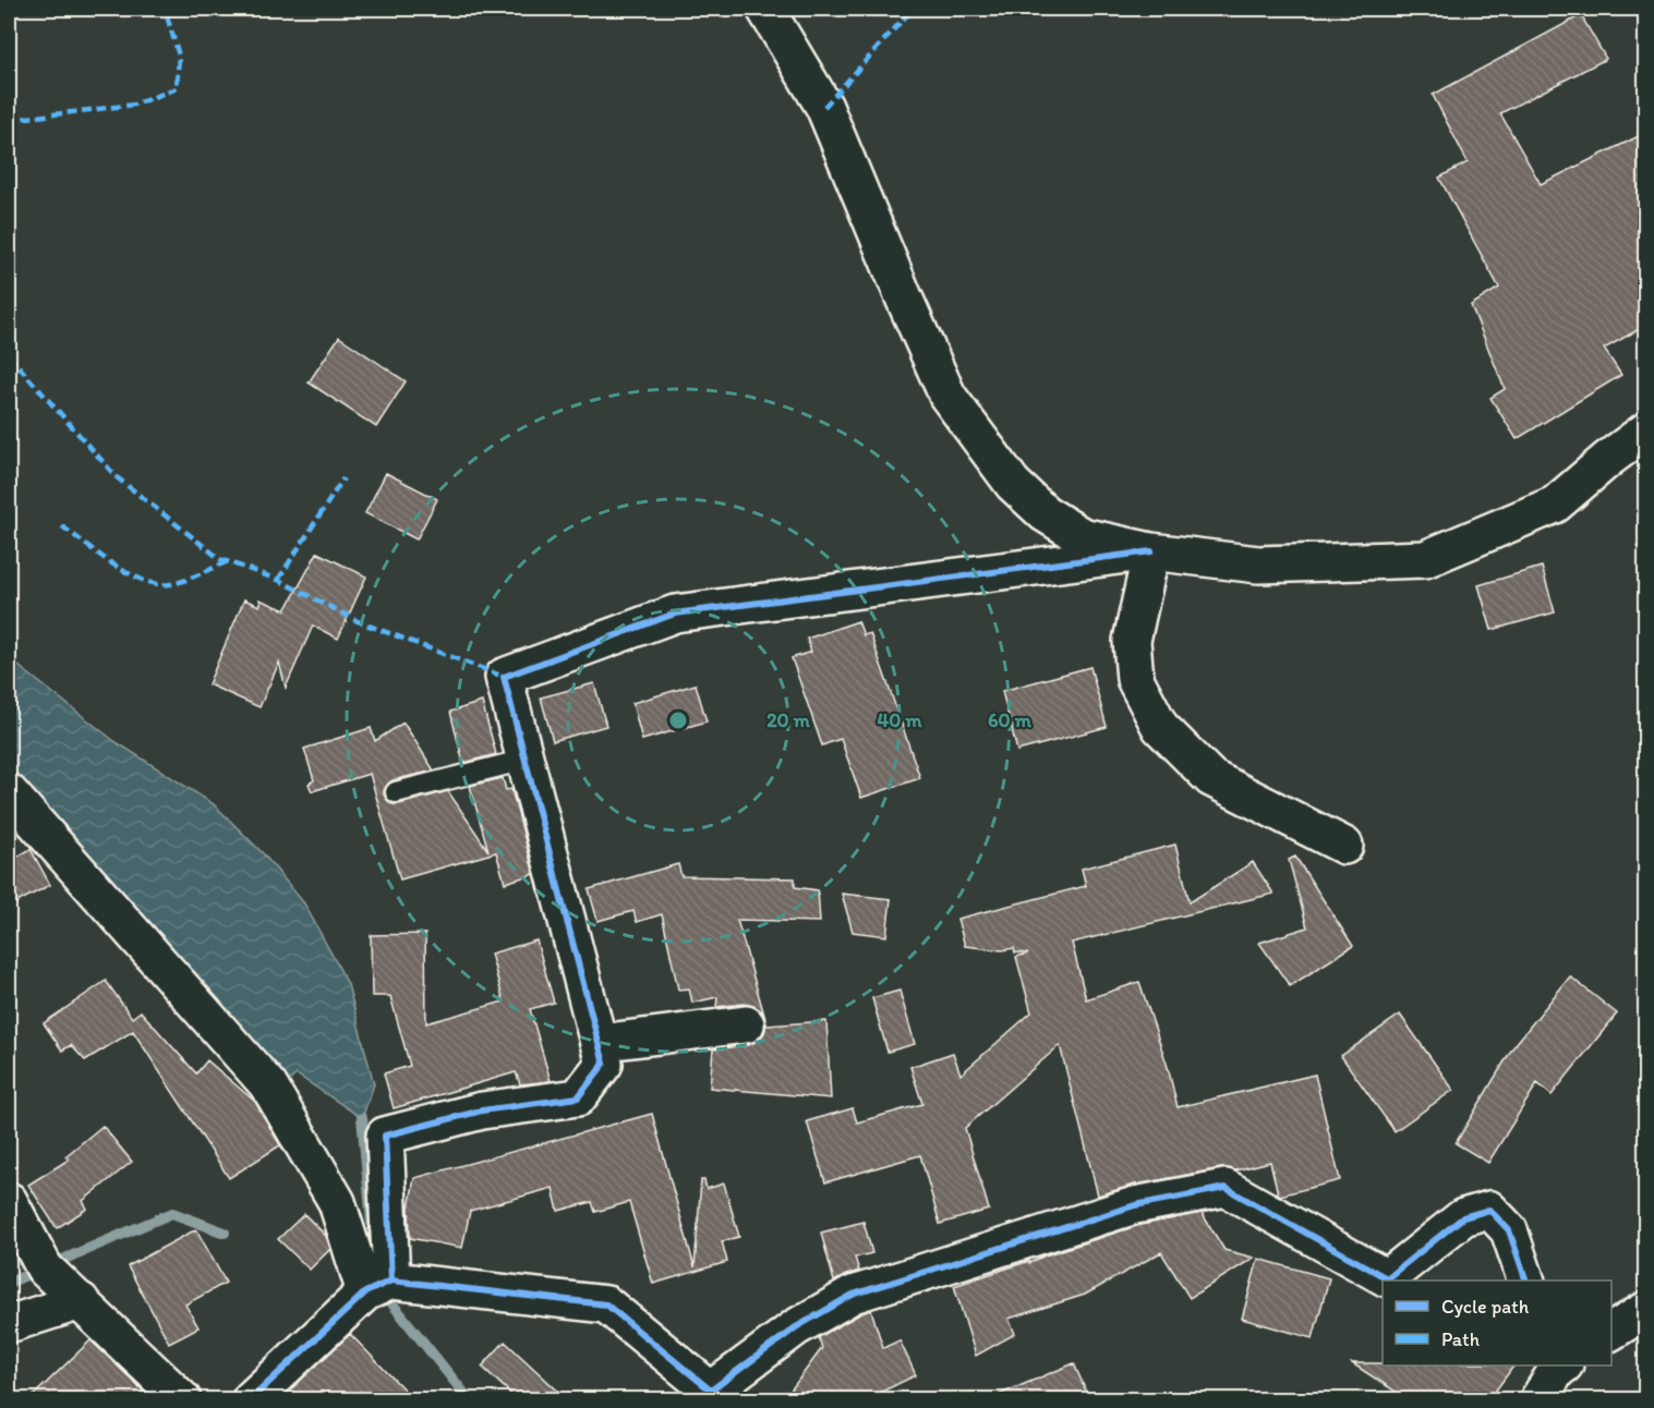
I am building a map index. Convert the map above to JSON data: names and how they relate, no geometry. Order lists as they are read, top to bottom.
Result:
{
  "legend": ["Cycle path", "Path"],
  "rings": ["20 m", "40 m", "60 m"]
}
